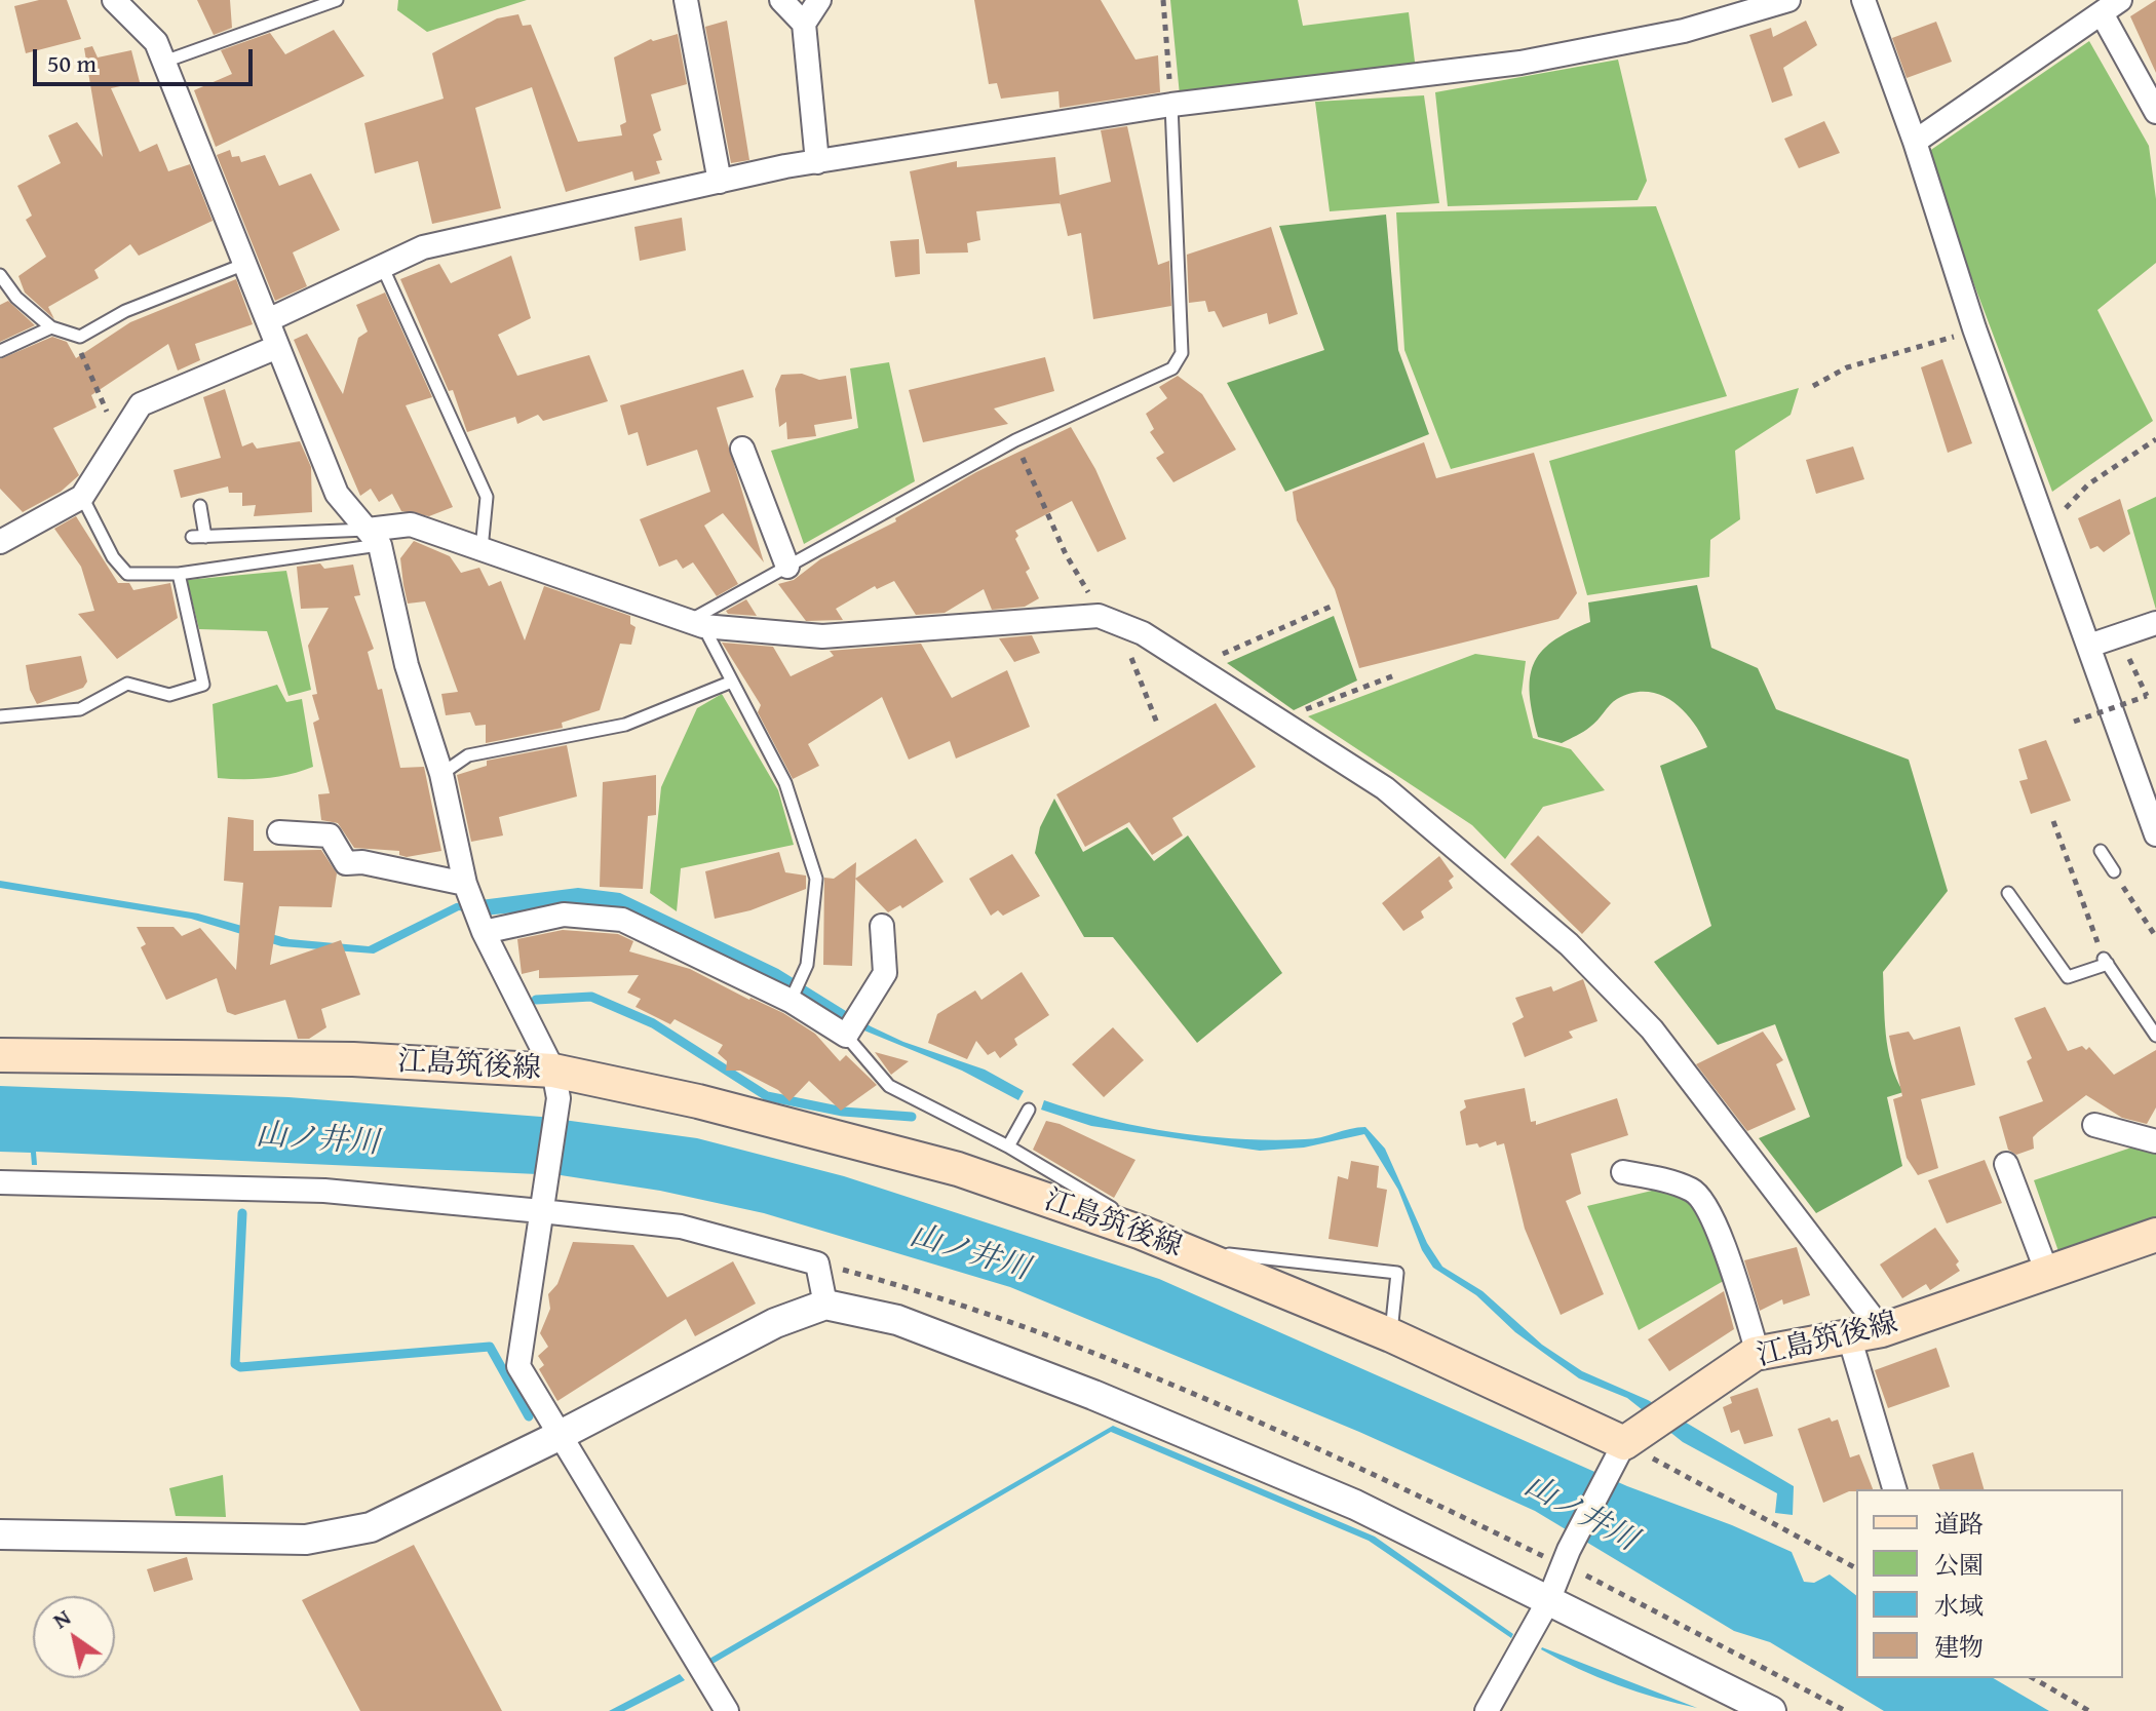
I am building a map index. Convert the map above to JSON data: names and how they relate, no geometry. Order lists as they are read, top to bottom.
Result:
{
  "streets": {
    "main road": ["江島筑後線"]
  },
  "water": ["山ノ井川"],
  "legend": [
    "道路",
    "公園",
    "水域",
    "建物"
  ],
  "scale_bar": "50 m",
  "north": "top left"
}
